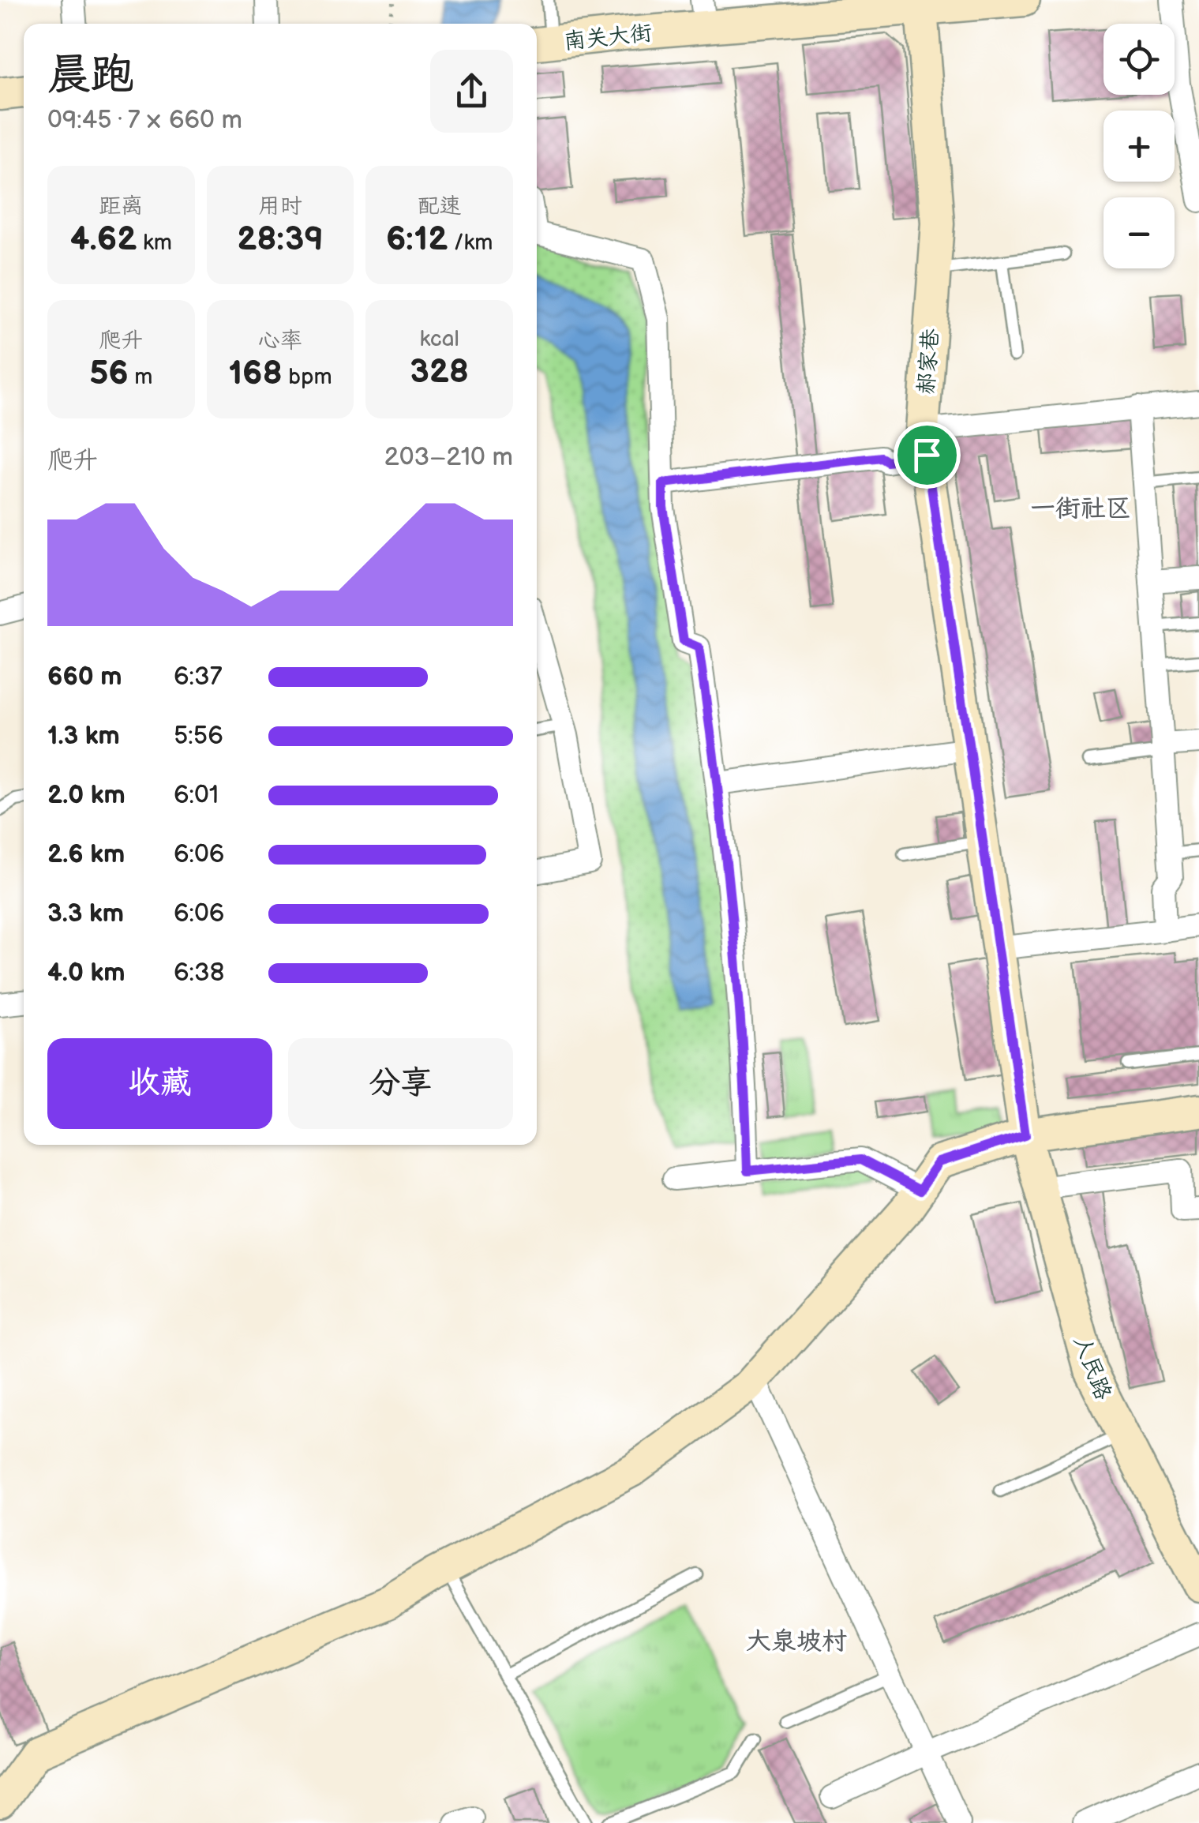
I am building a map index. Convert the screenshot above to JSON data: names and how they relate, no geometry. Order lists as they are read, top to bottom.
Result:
{
  "streets": {
    "street": ["南关大街", "郝家巷", "人民路"]
  },
  "crossings": [
    ["南关大街", "郝家巷"],
    ["郝家巷", "人民路"]
  ],
  "districts": ["一街社区", "大泉坡村"],
  "page": {
    "map_buttons": ["+", "−"],
    "heading": ["晨跑", "09:45 · 7 × 660 m"],
    "stats": [
      ["距离", "4.62 km"],
      ["用时", "28:39"],
      ["配速", "6:12 /km"],
      ["爬升", "56 m"],
      ["心率", "168 bpm"],
      ["kcal", "328"]
    ],
    "chart": ["爬升", "203–210 m"],
    "list": [
      {
        "name": "660 m",
        "note": "6:37"
      },
      {
        "name": "1.3 km",
        "note": "5:56"
      },
      {
        "name": "2.0 km",
        "note": "6:01"
      },
      {
        "name": "2.6 km",
        "note": "6:06"
      },
      {
        "name": "3.3 km",
        "note": "6:06"
      },
      {
        "name": "4.0 km",
        "note": "6:38"
      }
    ],
    "buttons": ["收藏", "分享"]
  }
}
